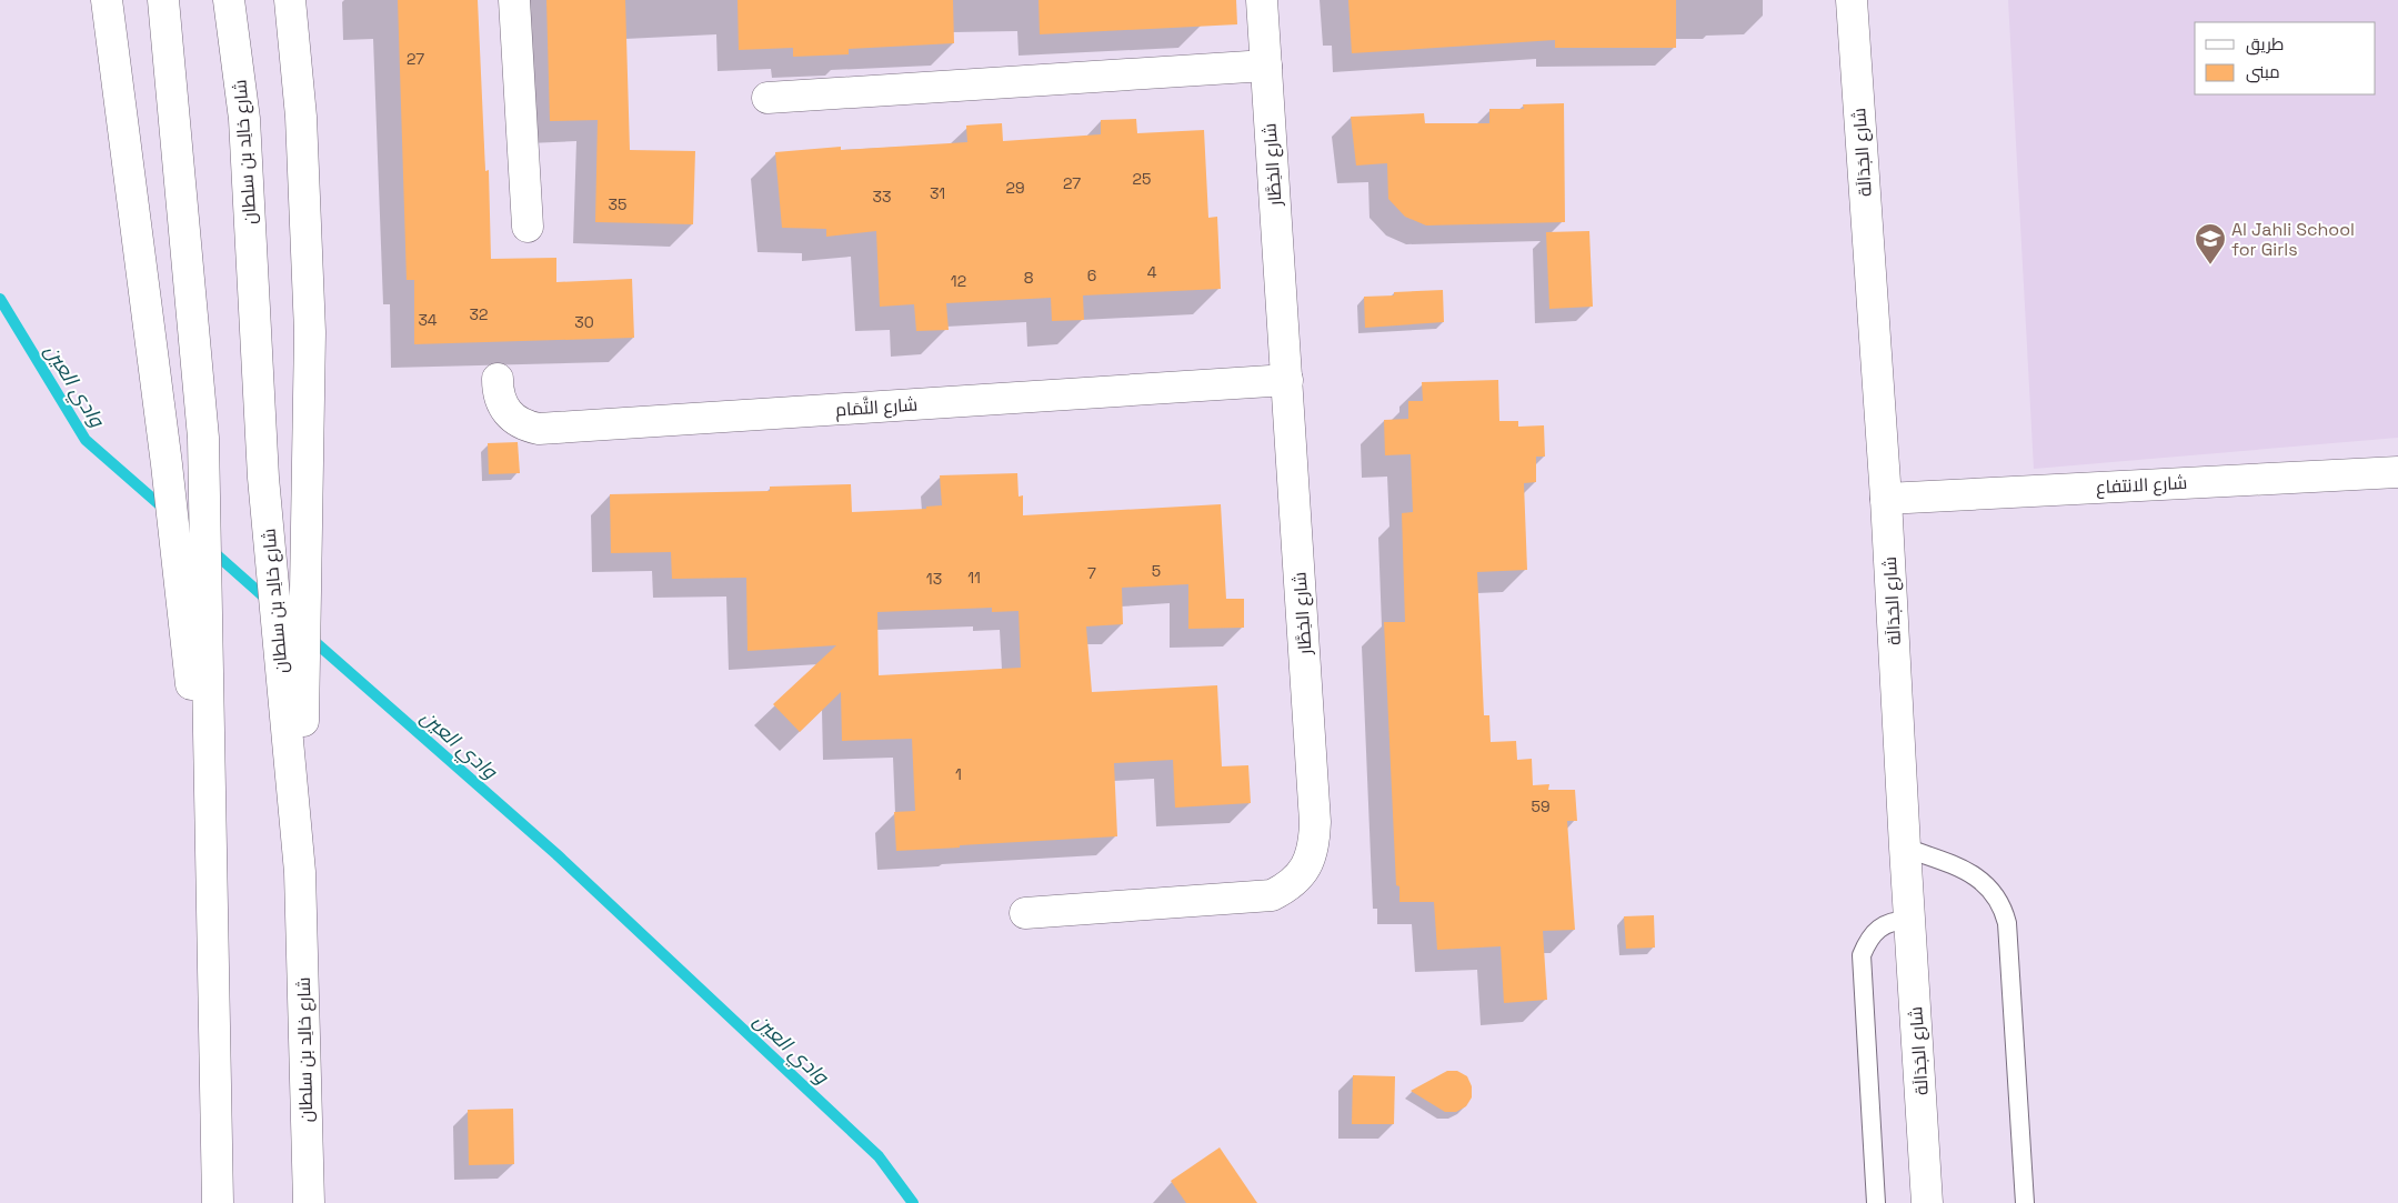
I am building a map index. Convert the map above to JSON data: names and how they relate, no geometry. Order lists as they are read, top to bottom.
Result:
{
  "streets": {
    "street": [
      "شارع خالِد بن سلطان",
      "شارع الجَدَالَة",
      "شارع الخِطَّار",
      "شارع التَّمَام",
      "شارع الانتفاع"
    ]
  },
  "crossings": [
    ["شارع الجَدَالَة", "شارع الانتفاع"],
    ["شارع الخِطَّار", "شارع التَّمَام"]
  ],
  "water": ["وادي العين"],
  "places": {
    "school or university": ["Al Jahli School for Girls"]
  },
  "house_numbers": [
    "27",
    "25",
    "27",
    "29",
    "31",
    "33",
    "35",
    "4",
    "6",
    "8",
    "12",
    "32",
    "34",
    "30",
    "5",
    "7",
    "11",
    "13",
    "1",
    "59"
  ],
  "legend": ["طريق", "مبنى"]
}
